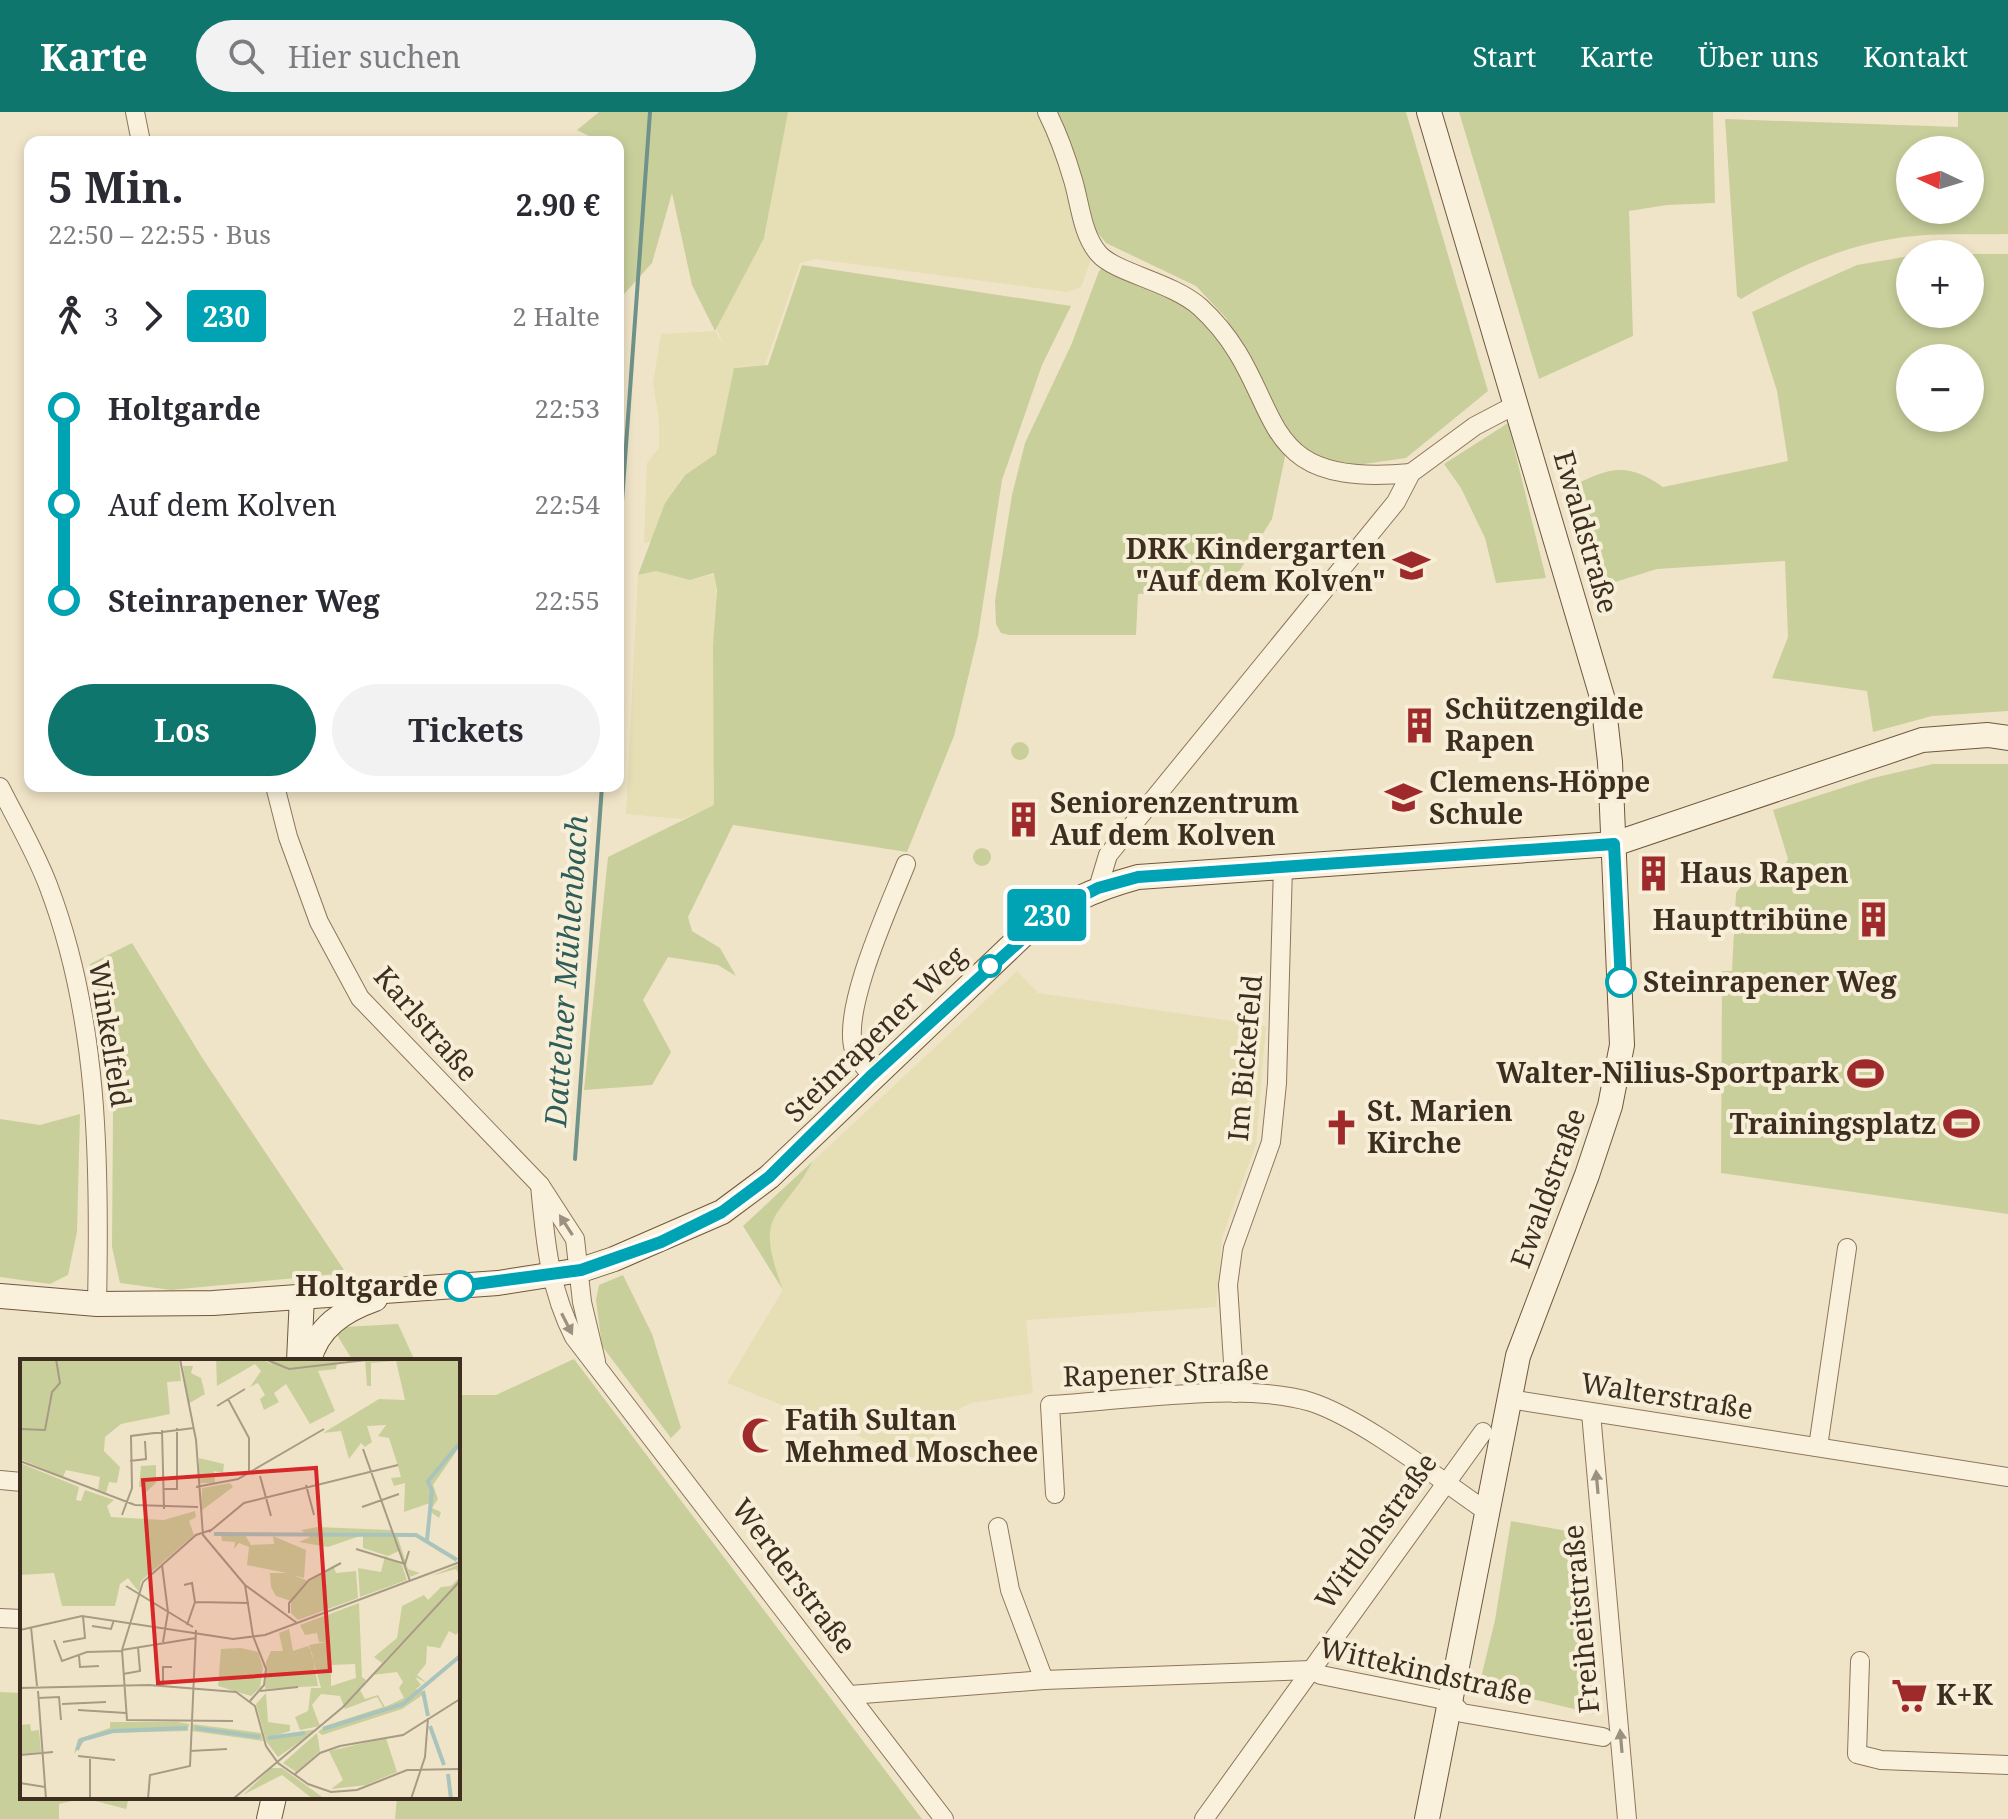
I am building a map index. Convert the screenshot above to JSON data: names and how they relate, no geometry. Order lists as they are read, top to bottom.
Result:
{
  "streets": {
    "street": [
      "Ewaldstraße",
      "Karlstraße",
      "Winkelfeld",
      "Steinrapener Weg",
      "Im Bickefeld",
      "Rapener Straße",
      "Walterstraße",
      "Wittlohstraße",
      "Werderstraße",
      "Freiheitstraße",
      "Wittekindstraße"
    ]
  },
  "crossings": [
    ["Ewaldstraße", "Steinrapener Weg"],
    ["Ewaldstraße", "Rapener Straße"],
    ["Ewaldstraße", "Walterstraße"],
    ["Ewaldstraße", "Wittekindstraße"],
    ["Karlstraße", "Steinrapener Weg"],
    ["Karlstraße", "Werderstraße"],
    ["Steinrapener Weg", "Im Bickefeld"],
    ["Steinrapener Weg", "Werderstraße"],
    ["Im Bickefeld", "Rapener Straße"],
    ["Rapener Straße", "Wittlohstraße"],
    ["Walterstraße", "Freiheitstraße"],
    ["Wittlohstraße", "Wittekindstraße"],
    ["Werderstraße", "Wittekindstraße"]
  ],
  "one_way": ["Freiheitstraße"],
  "water": ["Dattelner Mühlenbach"],
  "places": {
    "school or university": ["DRK Kindergarten \"Auf dem Kolven\"", "Clemens-Höppe Schule"],
    "building": [
      "Schützengilde Rapen",
      "Seniorenzentrum Auf dem Kolven",
      "Haus Rapen",
      "Haupttribüne"
    ],
    "other": ["Steinrapener Weg", "Holtgarde"],
    "sports": ["Walter-Nilius-Sportpark", "Trainingsplatz"],
    "church": ["St. Marien Kirche"],
    "mosque": ["Fatih Sultan Mehmed Moschee"],
    "supermarket": ["K+K"]
  },
  "lines": ["bus line 230"],
  "north": "left",
  "page": {
    "header": "Karte",
    "search": "Hier suchen",
    "nav": [
      "Start",
      "Karte",
      "Über uns",
      "Kontakt"
    ],
    "on_map": "230",
    "map_buttons": ["+", "−"],
    "heading": ["5 Min.", "22:50 – 22:55 · Bus", "2.90 €"],
    "legs": ["3", "230", "2 Halte"],
    "list": [
      {
        "name": "Holtgarde",
        "value": "22:53"
      },
      {
        "name": "Auf dem Kolven",
        "value": "22:54"
      },
      {
        "name": "Steinrapener Weg",
        "value": "22:55"
      }
    ],
    "buttons": ["Los", "Tickets"]
  }
}
